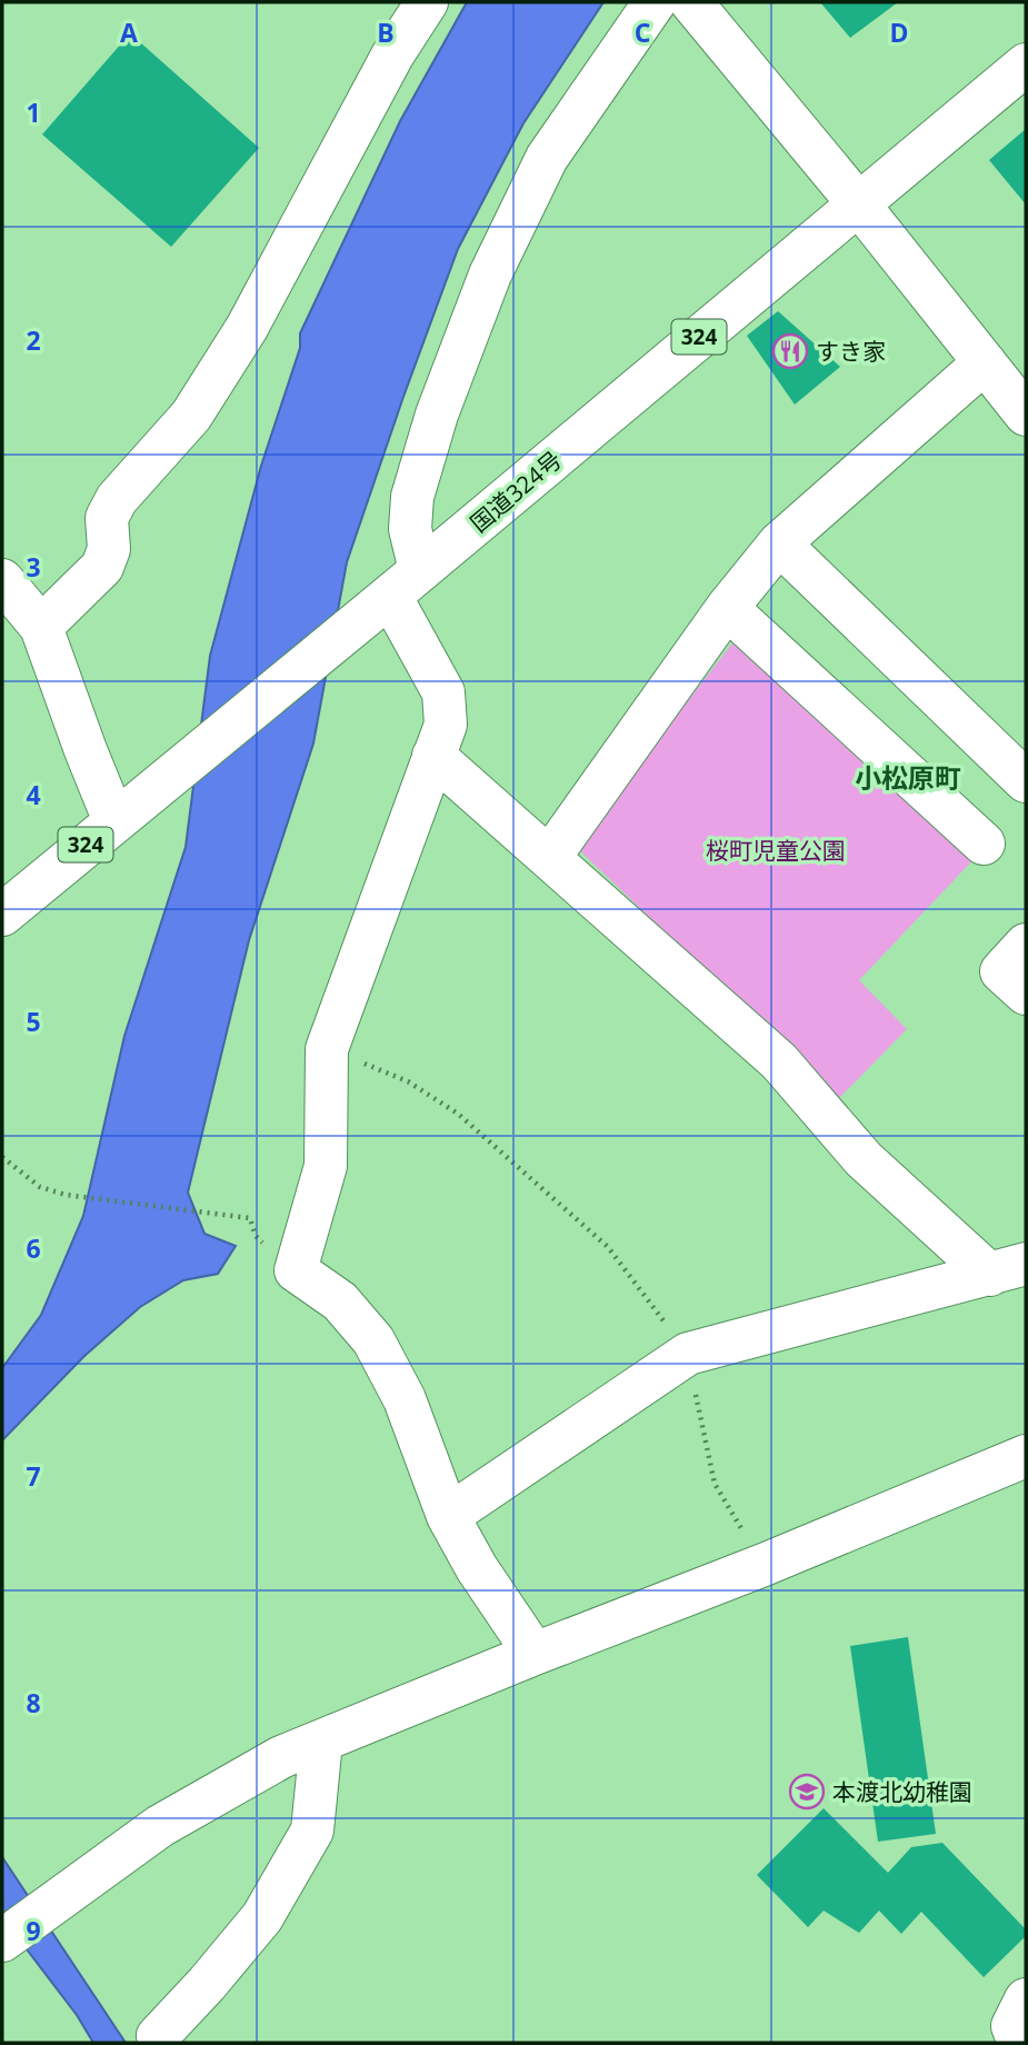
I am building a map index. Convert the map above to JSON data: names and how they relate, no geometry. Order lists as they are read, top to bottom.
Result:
{
  "streets": {
    "main road": ["324", "国道324号"]
  },
  "districts": ["小松原町"],
  "parks": ["桜町児童公園"],
  "places": {
    "restaurant": ["すき家"],
    "school or university": ["本渡北幼稚園"]
  },
  "grid": {
    "columns": [
      "A",
      "B",
      "C",
      "D"
    ],
    "rows": [
      "1",
      "2",
      "3",
      "4",
      "5",
      "6",
      "7",
      "8",
      "9"
    ]
  }
}
